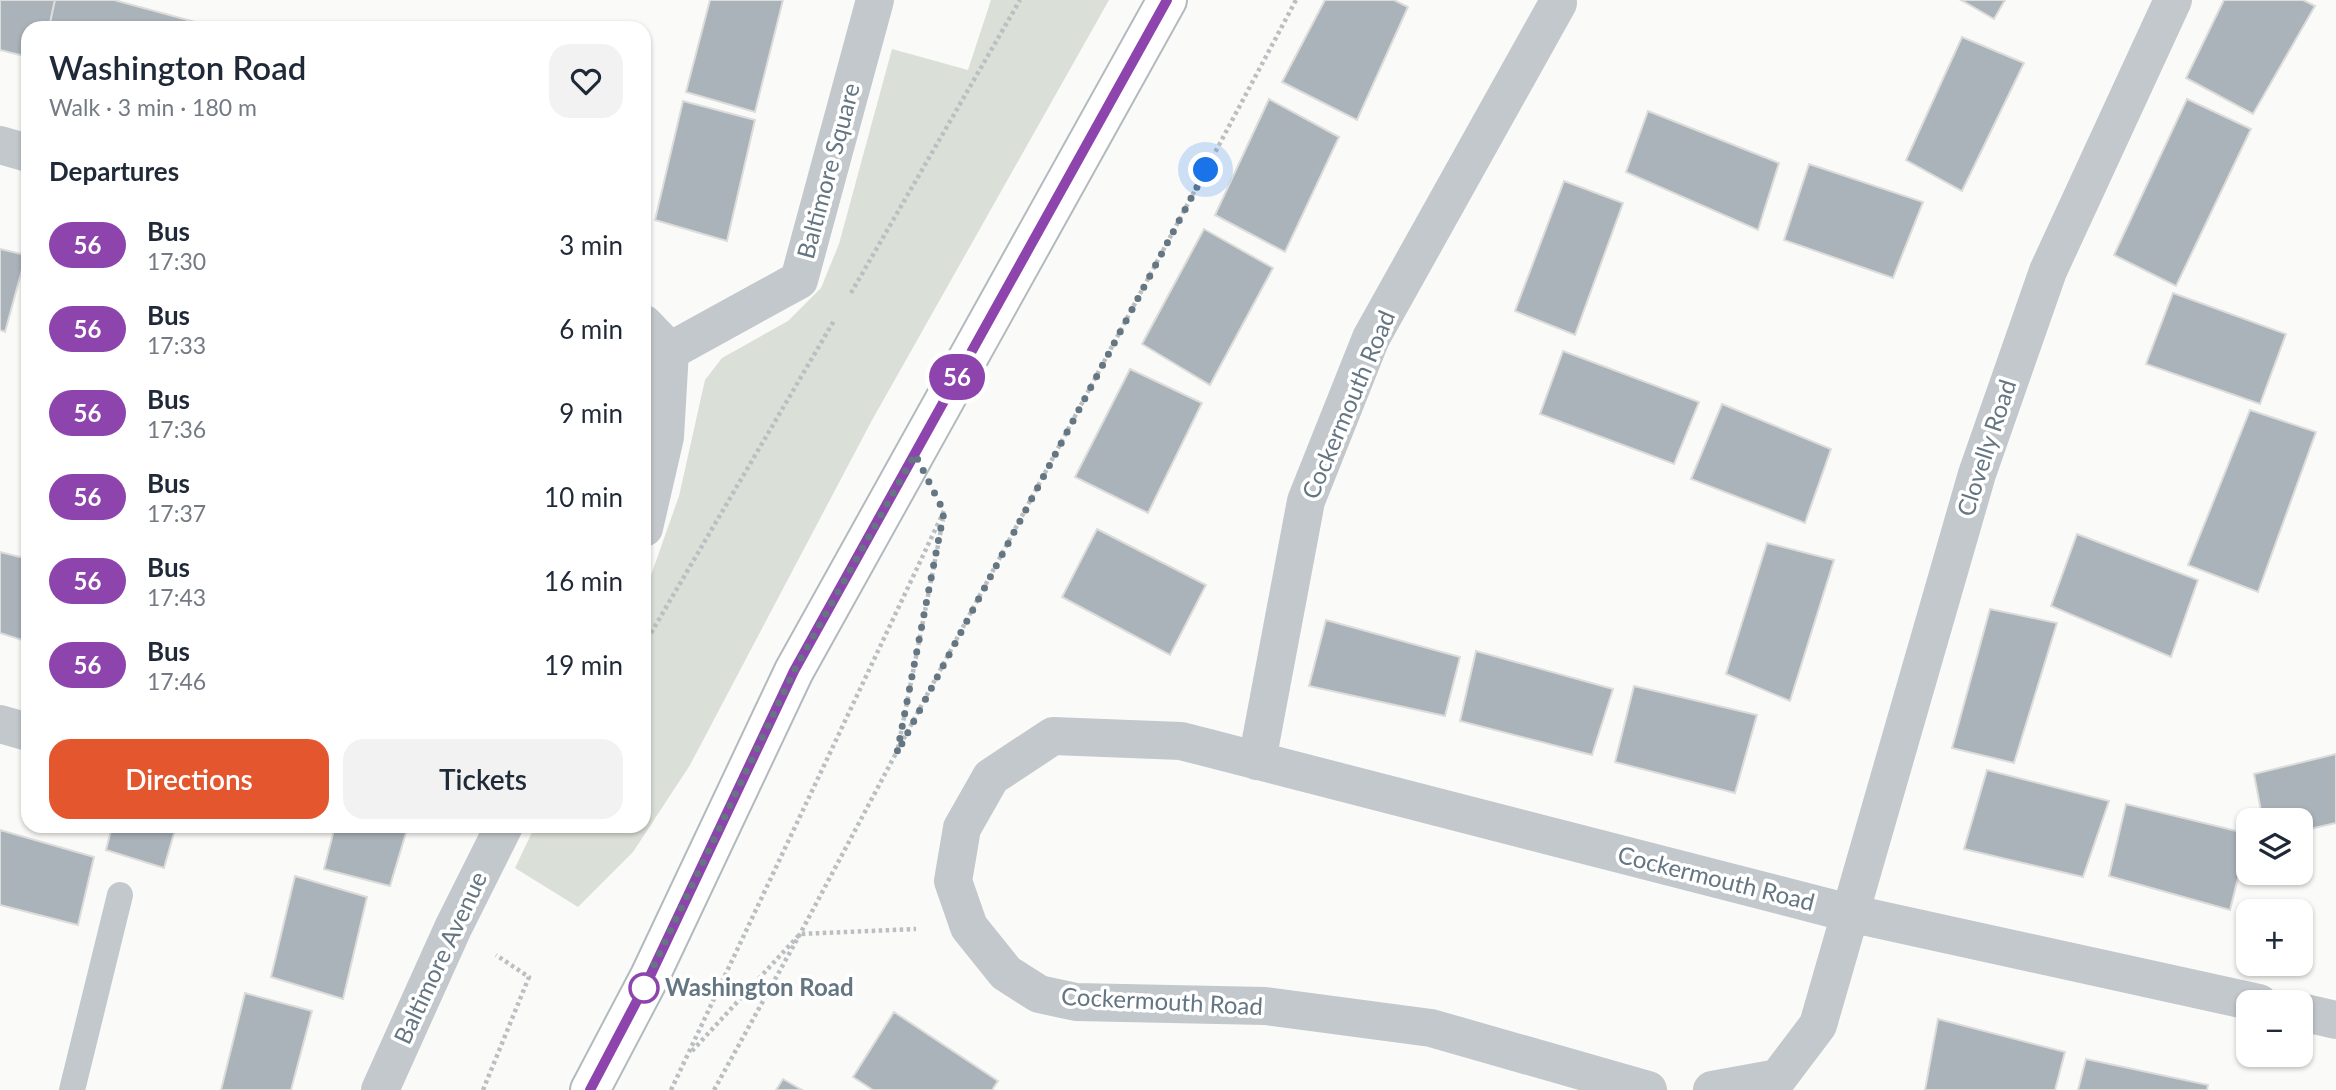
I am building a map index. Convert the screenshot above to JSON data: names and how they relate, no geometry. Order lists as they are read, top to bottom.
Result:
{
  "streets": {
    "street": [
      "Baltimore Square",
      "Cockermouth Road",
      "Clovelly Road",
      "Baltimore Avenue"
    ]
  },
  "crossings": [
    ["Cockermouth Road", "Clovelly Road"]
  ],
  "places": ["Washington Road"],
  "lines": ["bus line 56"],
  "page": {
    "on_map": "56",
    "heading": [
      ["Washington Road", "Walk · 3 min · 180 m"],
      "Departures"
    ],
    "list": [
      {
        "mark": "56",
        "name": "Bus",
        "note": "17:30",
        "value": "3 min"
      },
      {
        "mark": "56",
        "name": "Bus",
        "note": "17:33",
        "value": "6 min"
      },
      {
        "mark": "56",
        "name": "Bus",
        "note": "17:36",
        "value": "9 min"
      },
      {
        "mark": "56",
        "name": "Bus",
        "note": "17:37",
        "value": "10 min"
      },
      {
        "mark": "56",
        "name": "Bus",
        "note": "17:43",
        "value": "16 min"
      },
      {
        "mark": "56",
        "name": "Bus",
        "note": "17:46",
        "value": "19 min"
      }
    ],
    "buttons": ["Directions", "Tickets"],
    "map_buttons": ["+", "−"]
  }
}
